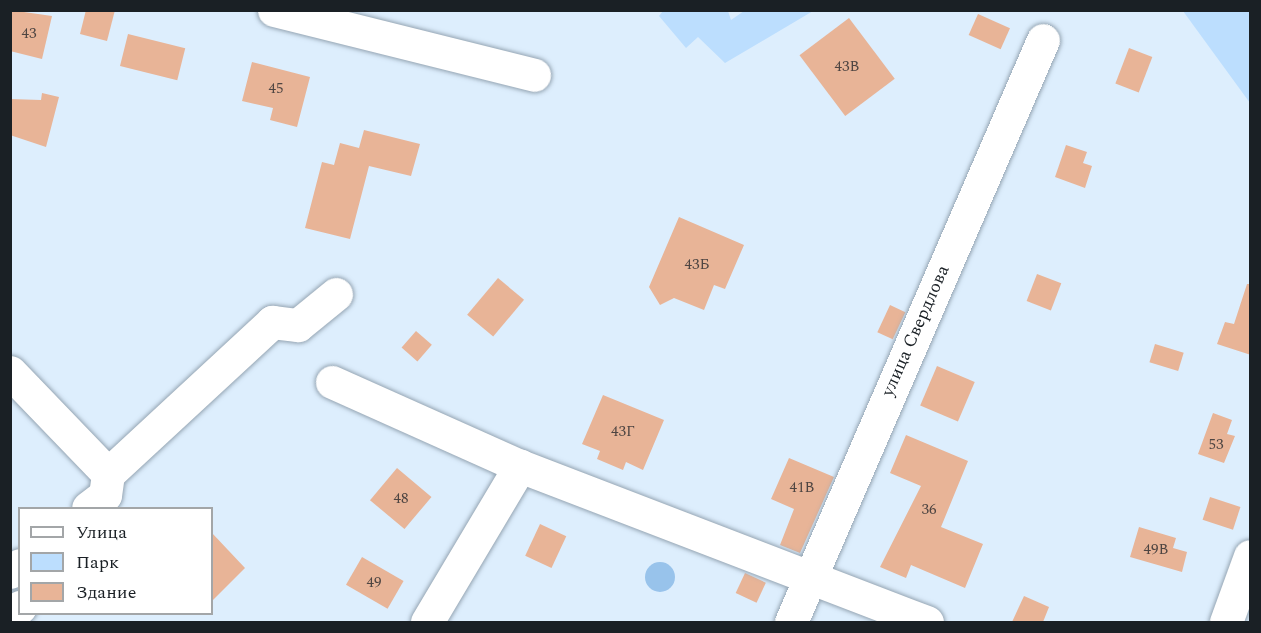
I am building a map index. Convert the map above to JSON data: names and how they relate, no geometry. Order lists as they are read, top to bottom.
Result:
{
  "streets": {
    "street": ["улица Свердлова"]
  },
  "house_numbers": [
    "43",
    "43В",
    "45",
    "43Б",
    "43Г",
    "53",
    "41В",
    "48",
    "36",
    "49В",
    "49"
  ],
  "legend": ["Улица", "Парк", "Здание"]
}
